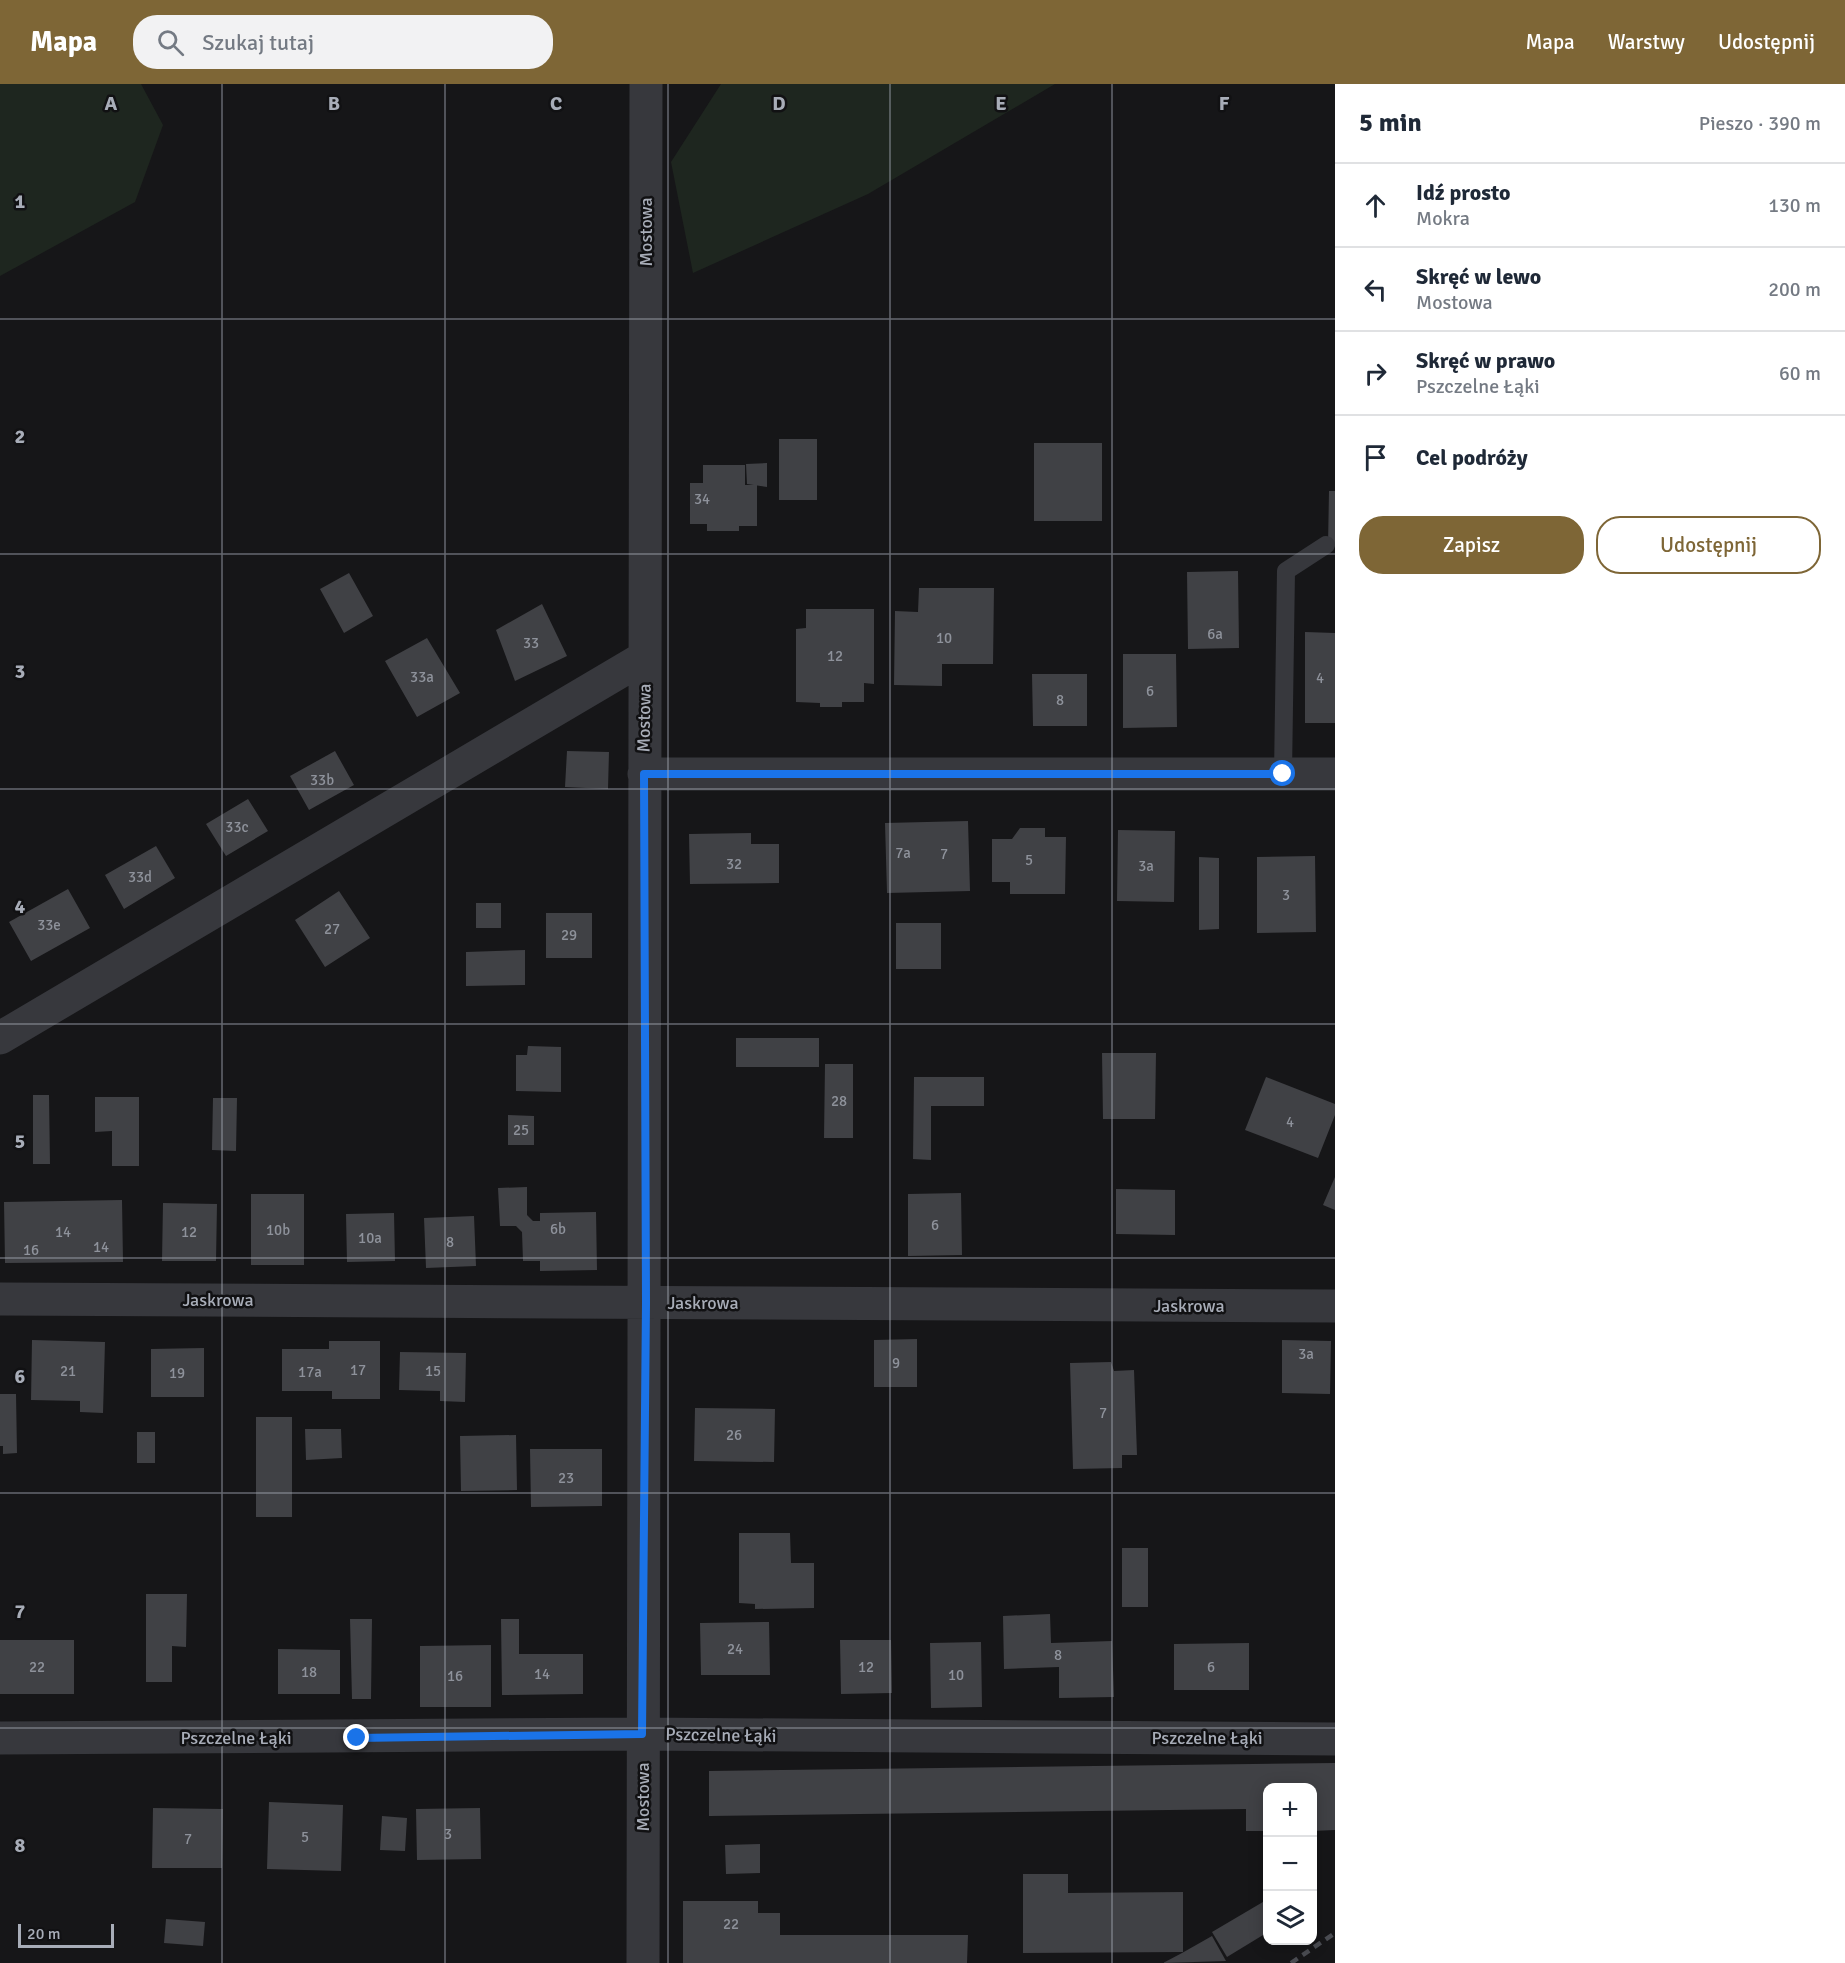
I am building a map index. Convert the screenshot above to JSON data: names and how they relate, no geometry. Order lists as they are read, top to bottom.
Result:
{
  "streets": {
    "street": ["Mostowa", "Jaskrowa", "Pszczelne Łąki"]
  },
  "crossings": [
    ["Mostowa", "Jaskrowa"],
    ["Mostowa", "Pszczelne Łąki"]
  ],
  "house_numbers": [
    "34",
    "6a",
    "10",
    "33",
    "12",
    "33a",
    "4",
    "6",
    "8",
    "33b",
    "33c",
    "7a",
    "7",
    "5",
    "32",
    "3a",
    "33d",
    "3",
    "33e",
    "27",
    "29",
    "28",
    "4",
    "25",
    "6",
    "6b",
    "10b",
    "14",
    "12",
    "10a",
    "8",
    "14",
    "16",
    "3a",
    "9",
    "17",
    "21",
    "15",
    "17a",
    "19",
    "7",
    "26",
    "23",
    "24",
    "8",
    "22",
    "12",
    "6",
    "18",
    "14",
    "10",
    "16",
    "3",
    "5",
    "7",
    "22"
  ],
  "scale_bar": "20 m",
  "page": {
    "header": "Mapa",
    "search": "Szukaj tutaj",
    "nav": ["Mapa", "Warstwy", "Udostępnij"],
    "heading": ["5 min", "Pieszo · 390 m"],
    "list": [
      ["Idź prosto", "Mokra", "130 m"],
      ["Skręć w lewo", "Mostowa", "200 m"],
      ["Skręć w prawo", "Pszczelne Łąki", "60 m"],
      "Cel podróży"
    ],
    "buttons": ["Zapisz", "Udostępnij"],
    "map_buttons": ["+", "−"],
    "scale": "20 m"
  },
  "grid": {
    "columns": [
      "A",
      "B",
      "C",
      "D",
      "E",
      "F"
    ],
    "rows": [
      "1",
      "2",
      "3",
      "4",
      "5",
      "6",
      "7",
      "8"
    ]
  }
}
